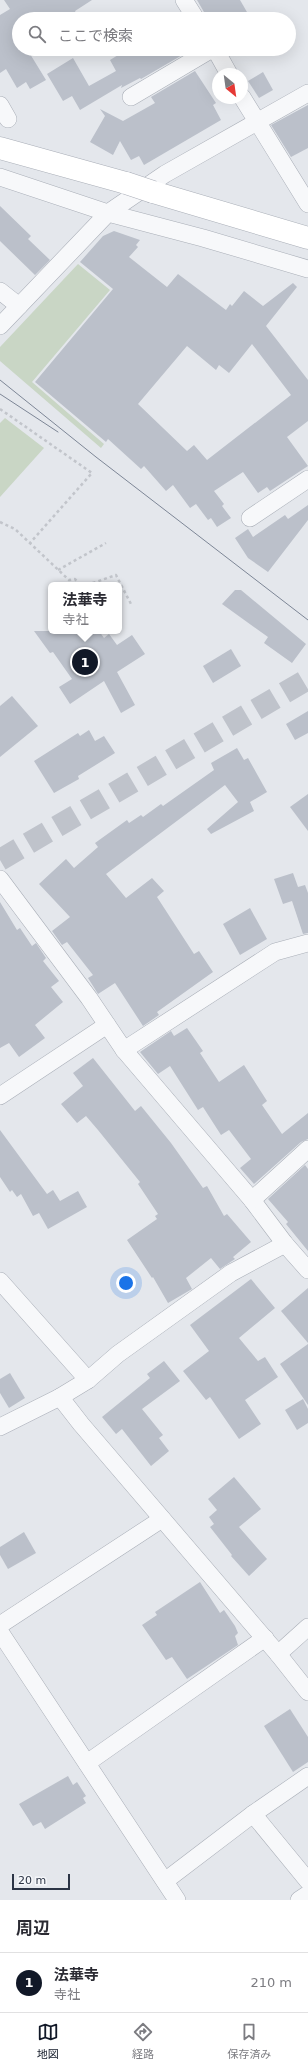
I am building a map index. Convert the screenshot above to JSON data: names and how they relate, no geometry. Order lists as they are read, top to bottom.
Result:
{
  "scale_bar": "20 m",
  "north": "bottom right",
  "page": {
    "search": "ここで検索",
    "popup": ["法華寺", "寺社"],
    "pins": "1",
    "scale": "20 m",
    "heading": "周辺",
    "list": [
      {
        "mark": "1",
        "name": "法華寺",
        "note": "寺社",
        "value": "210 m"
      }
    ],
    "nav": ["地図", "経路", "保存済み"]
  }
}
